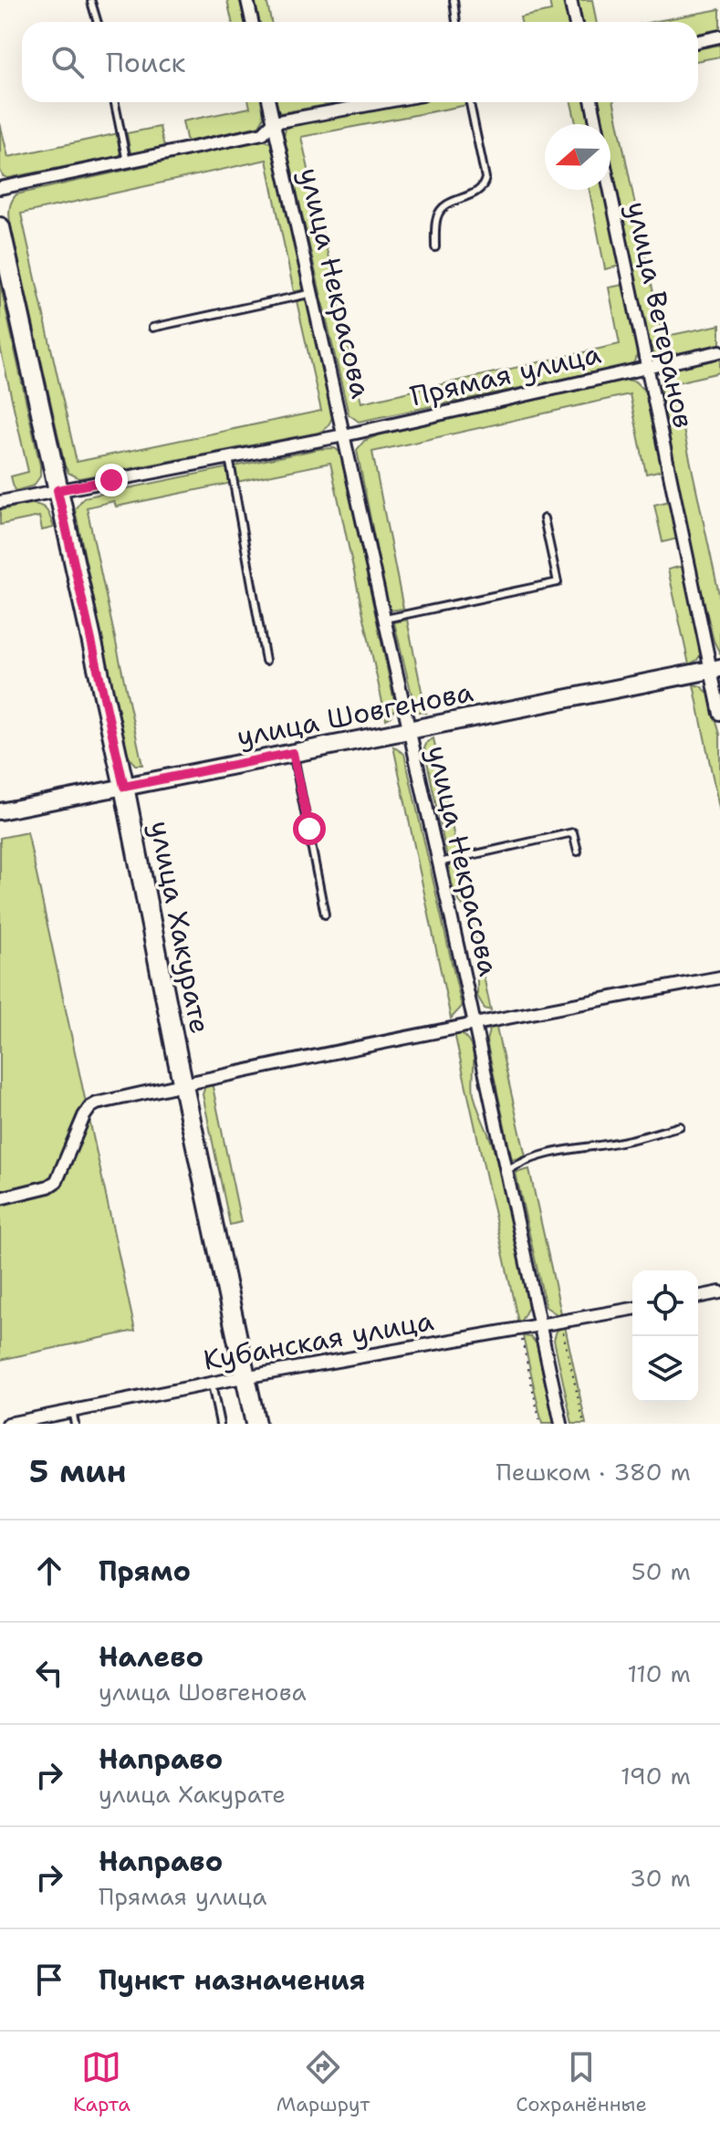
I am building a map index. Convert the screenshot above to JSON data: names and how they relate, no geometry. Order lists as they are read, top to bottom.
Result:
{
  "streets": {
    "main road": ["улица Шовгенова", "улица Хакурате"],
    "street": [
      "улица Некрасова",
      "улица Ветеранов",
      "Прямая улица",
      "Кубанская улица"
    ]
  },
  "crossings": [
    ["улица Некрасова", "Прямая улица"],
    ["улица Некрасова", "улица Шовгенова"],
    ["улица Некрасова", "Кубанская улица"],
    ["улица Ветеранов", "Прямая улица"],
    ["улица Ветеранов", "улица Шовгенова"],
    ["Прямая улица", "улица Хакурате"],
    ["улица Шовгенова", "улица Хакурате"],
    ["улица Хакурате", "Кубанская улица"]
  ],
  "north": "left",
  "page": {
    "search": "Поиск",
    "heading": ["5 мин", "Пешком · 380 m"],
    "list": [
      ["Прямо", "50 m"],
      ["Налево", "улица Шовгенова", "110 m"],
      ["Направо", "улица Хакурате", "190 m"],
      ["Направо", "Прямая улица", "30 m"],
      "Пункт назначения"
    ],
    "nav": ["Карта", "Маршрут", "Сохранённые"]
  }
}
